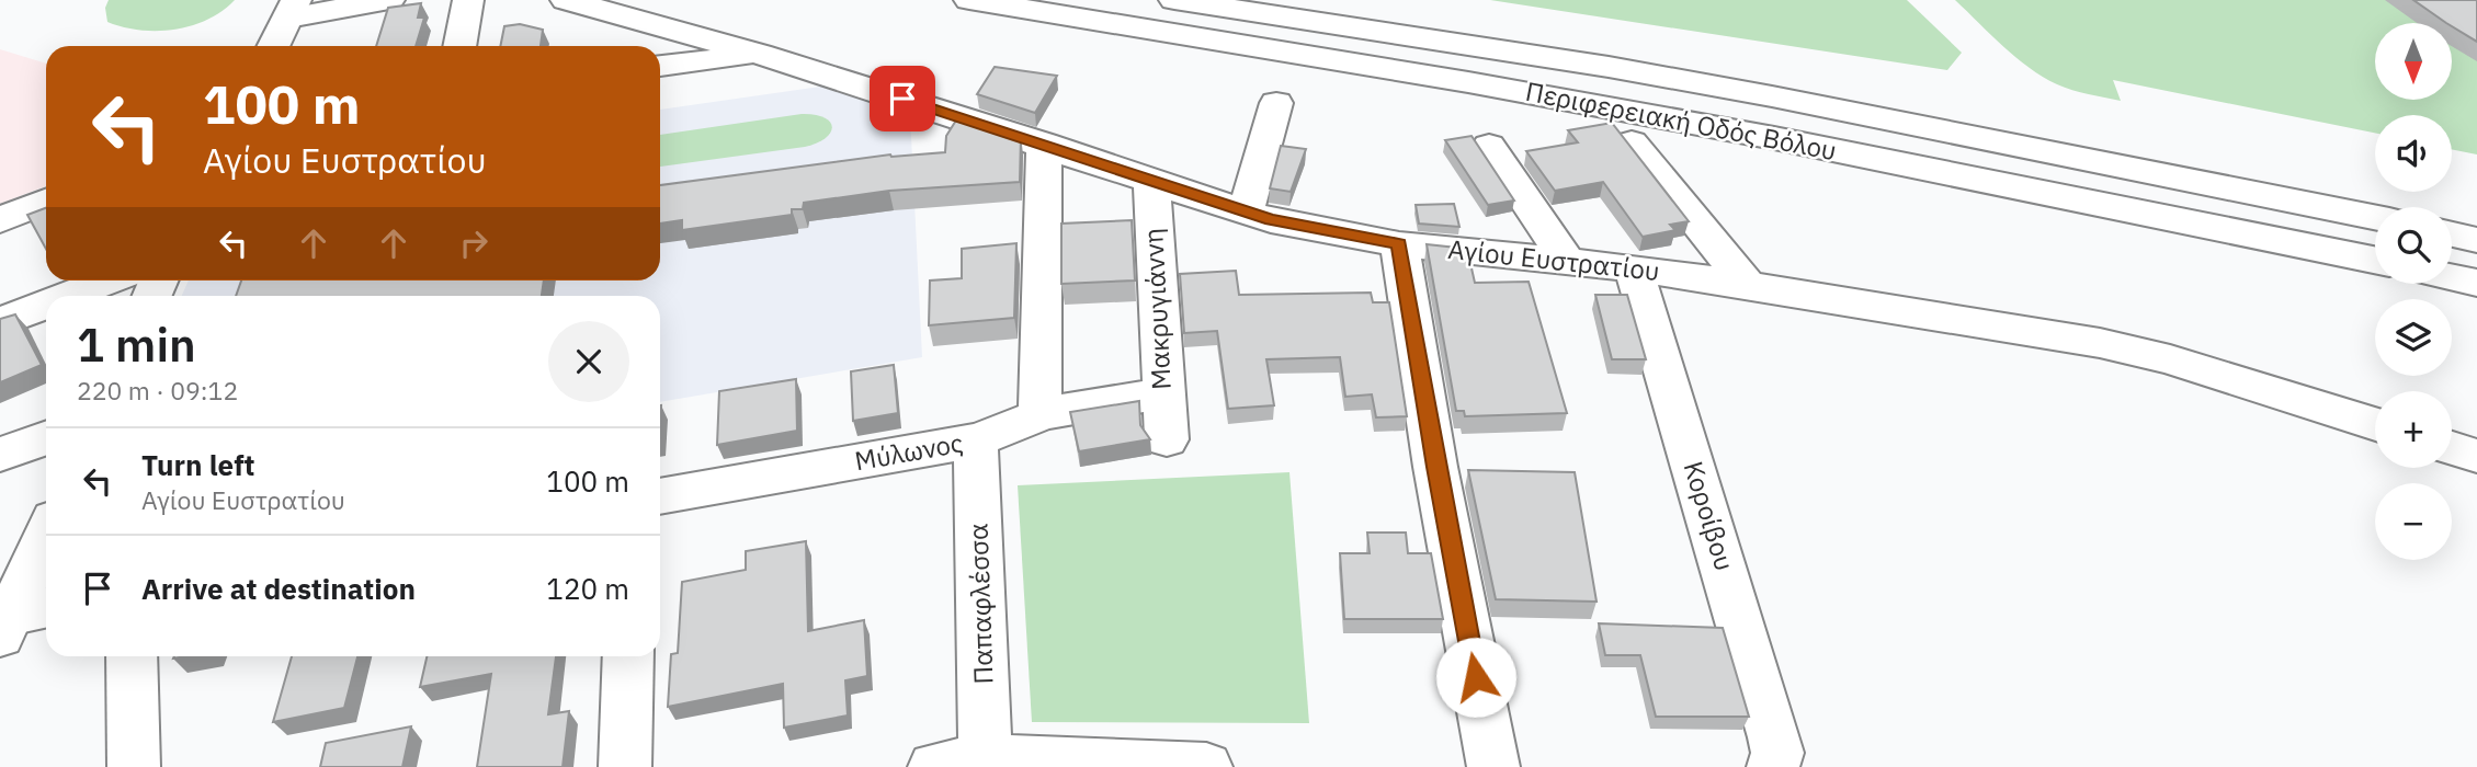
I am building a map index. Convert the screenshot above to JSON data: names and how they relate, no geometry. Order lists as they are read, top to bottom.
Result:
{
  "streets": {
    "street": [
      "Περιφερειακή Οδός Βόλου",
      "Αγίου Ευστρατίου",
      "Μακρυγιάννη",
      "Μύλωνος",
      "Κοροίβου",
      "Παπαφλέσσα"
    ]
  },
  "crossings": [
    ["Αγίου Ευστρατίου", "Μακρυγιάννη"],
    ["Αγίου Ευστρατίου", "Κοροίβου"],
    ["Μακρυγιάννη", "Μύλωνος"],
    ["Μύλωνος", "Παπαφλέσσα"]
  ],
  "north": "bottom",
  "page": {
    "map_buttons": ["+", "−"],
    "turn": ["100 m", "Αγίου Ευστρατίου"],
    "heading": ["1 min", "220 m · 09:12"],
    "list": [
      {
        "name": "Turn left",
        "note": "Αγίου Ευστρατίου",
        "value": "100 m"
      },
      {
        "name": "Arrive at destination",
        "value": "120 m"
      }
    ]
  }
}
